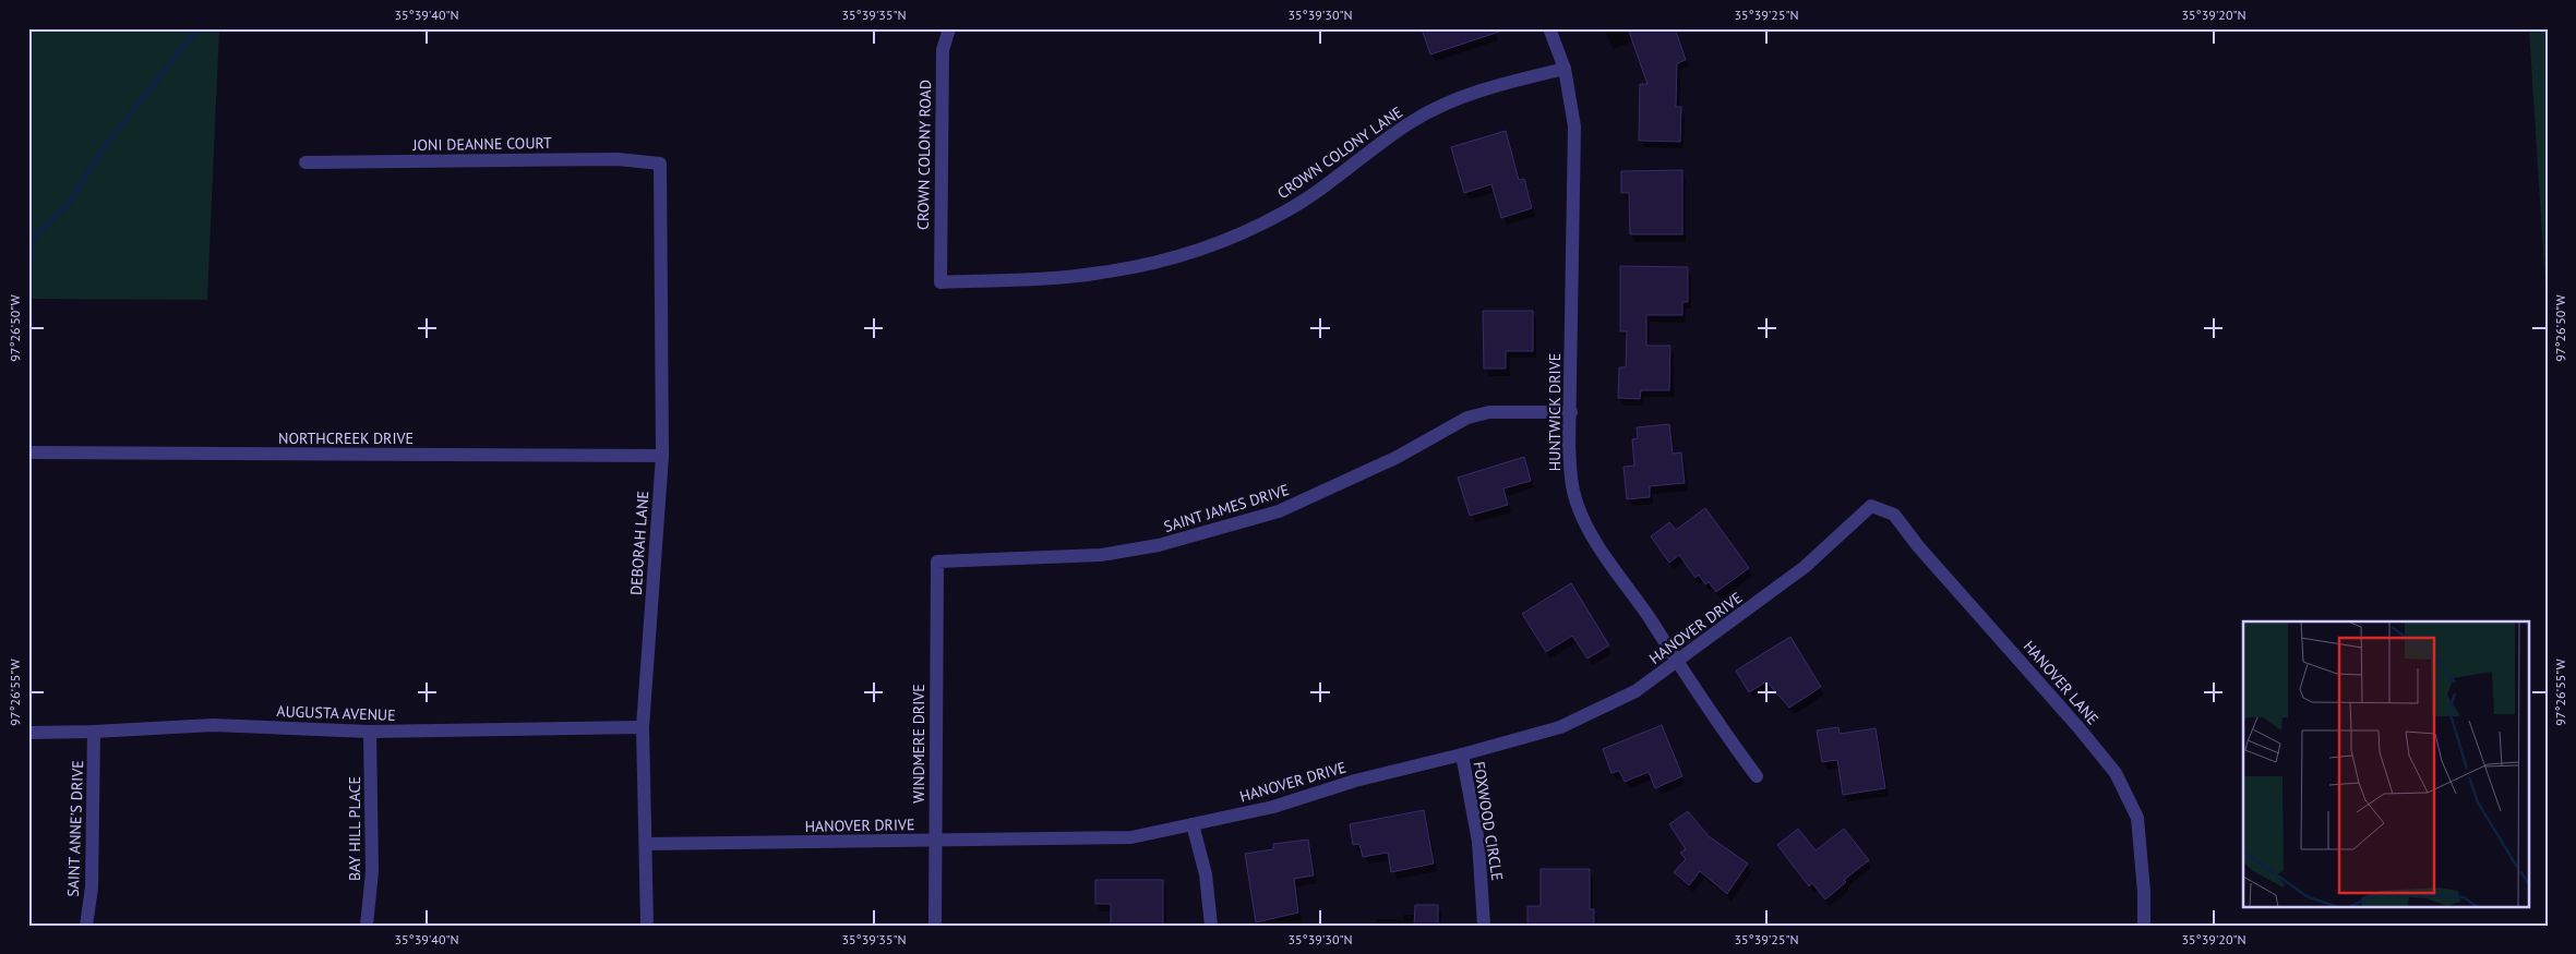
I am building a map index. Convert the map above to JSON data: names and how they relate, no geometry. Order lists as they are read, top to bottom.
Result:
{
  "streets": {
    "street": [
      "JONI DEANNE COURT",
      "CROWN COLONY LANE",
      "CROWN COLONY ROAD",
      "HUNTWICK DRIVE",
      "NORTHCREEK DRIVE",
      "SAINT JAMES DRIVE",
      "DEBORAH LANE",
      "HANOVER DRIVE",
      "HANOVER LANE",
      "AUGUSTA AVENUE",
      "WINDMERE DRIVE",
      "FOXWOOD CIRCLE",
      "SAINT ANNE'S DRIVE",
      "BAY HILL PLACE"
    ]
  },
  "crossings": [
    ["JONI DEANNE COURT", "DEBORAH LANE"],
    ["CROWN COLONY LANE", "CROWN COLONY ROAD"],
    ["CROWN COLONY LANE", "HUNTWICK DRIVE"],
    ["HUNTWICK DRIVE", "SAINT JAMES DRIVE"],
    ["HUNTWICK DRIVE", "HANOVER DRIVE"],
    ["NORTHCREEK DRIVE", "DEBORAH LANE"],
    ["SAINT JAMES DRIVE", "WINDMERE DRIVE"],
    ["DEBORAH LANE", "HANOVER DRIVE"],
    ["DEBORAH LANE", "AUGUSTA AVENUE"],
    ["HANOVER DRIVE", "HANOVER LANE"],
    ["HANOVER DRIVE", "WINDMERE DRIVE"],
    ["HANOVER DRIVE", "FOXWOOD CIRCLE"],
    ["AUGUSTA AVENUE", "SAINT ANNE'S DRIVE"],
    ["AUGUSTA AVENUE", "BAY HILL PLACE"]
  ],
  "coordinates": [
    "35°39'40\"N",
    "35°39'35\"N",
    "35°39'30\"N",
    "35°39'25\"N",
    "35°39'20\"N",
    "97°26'50\"W",
    "97°26'55\"W"
  ]
}
